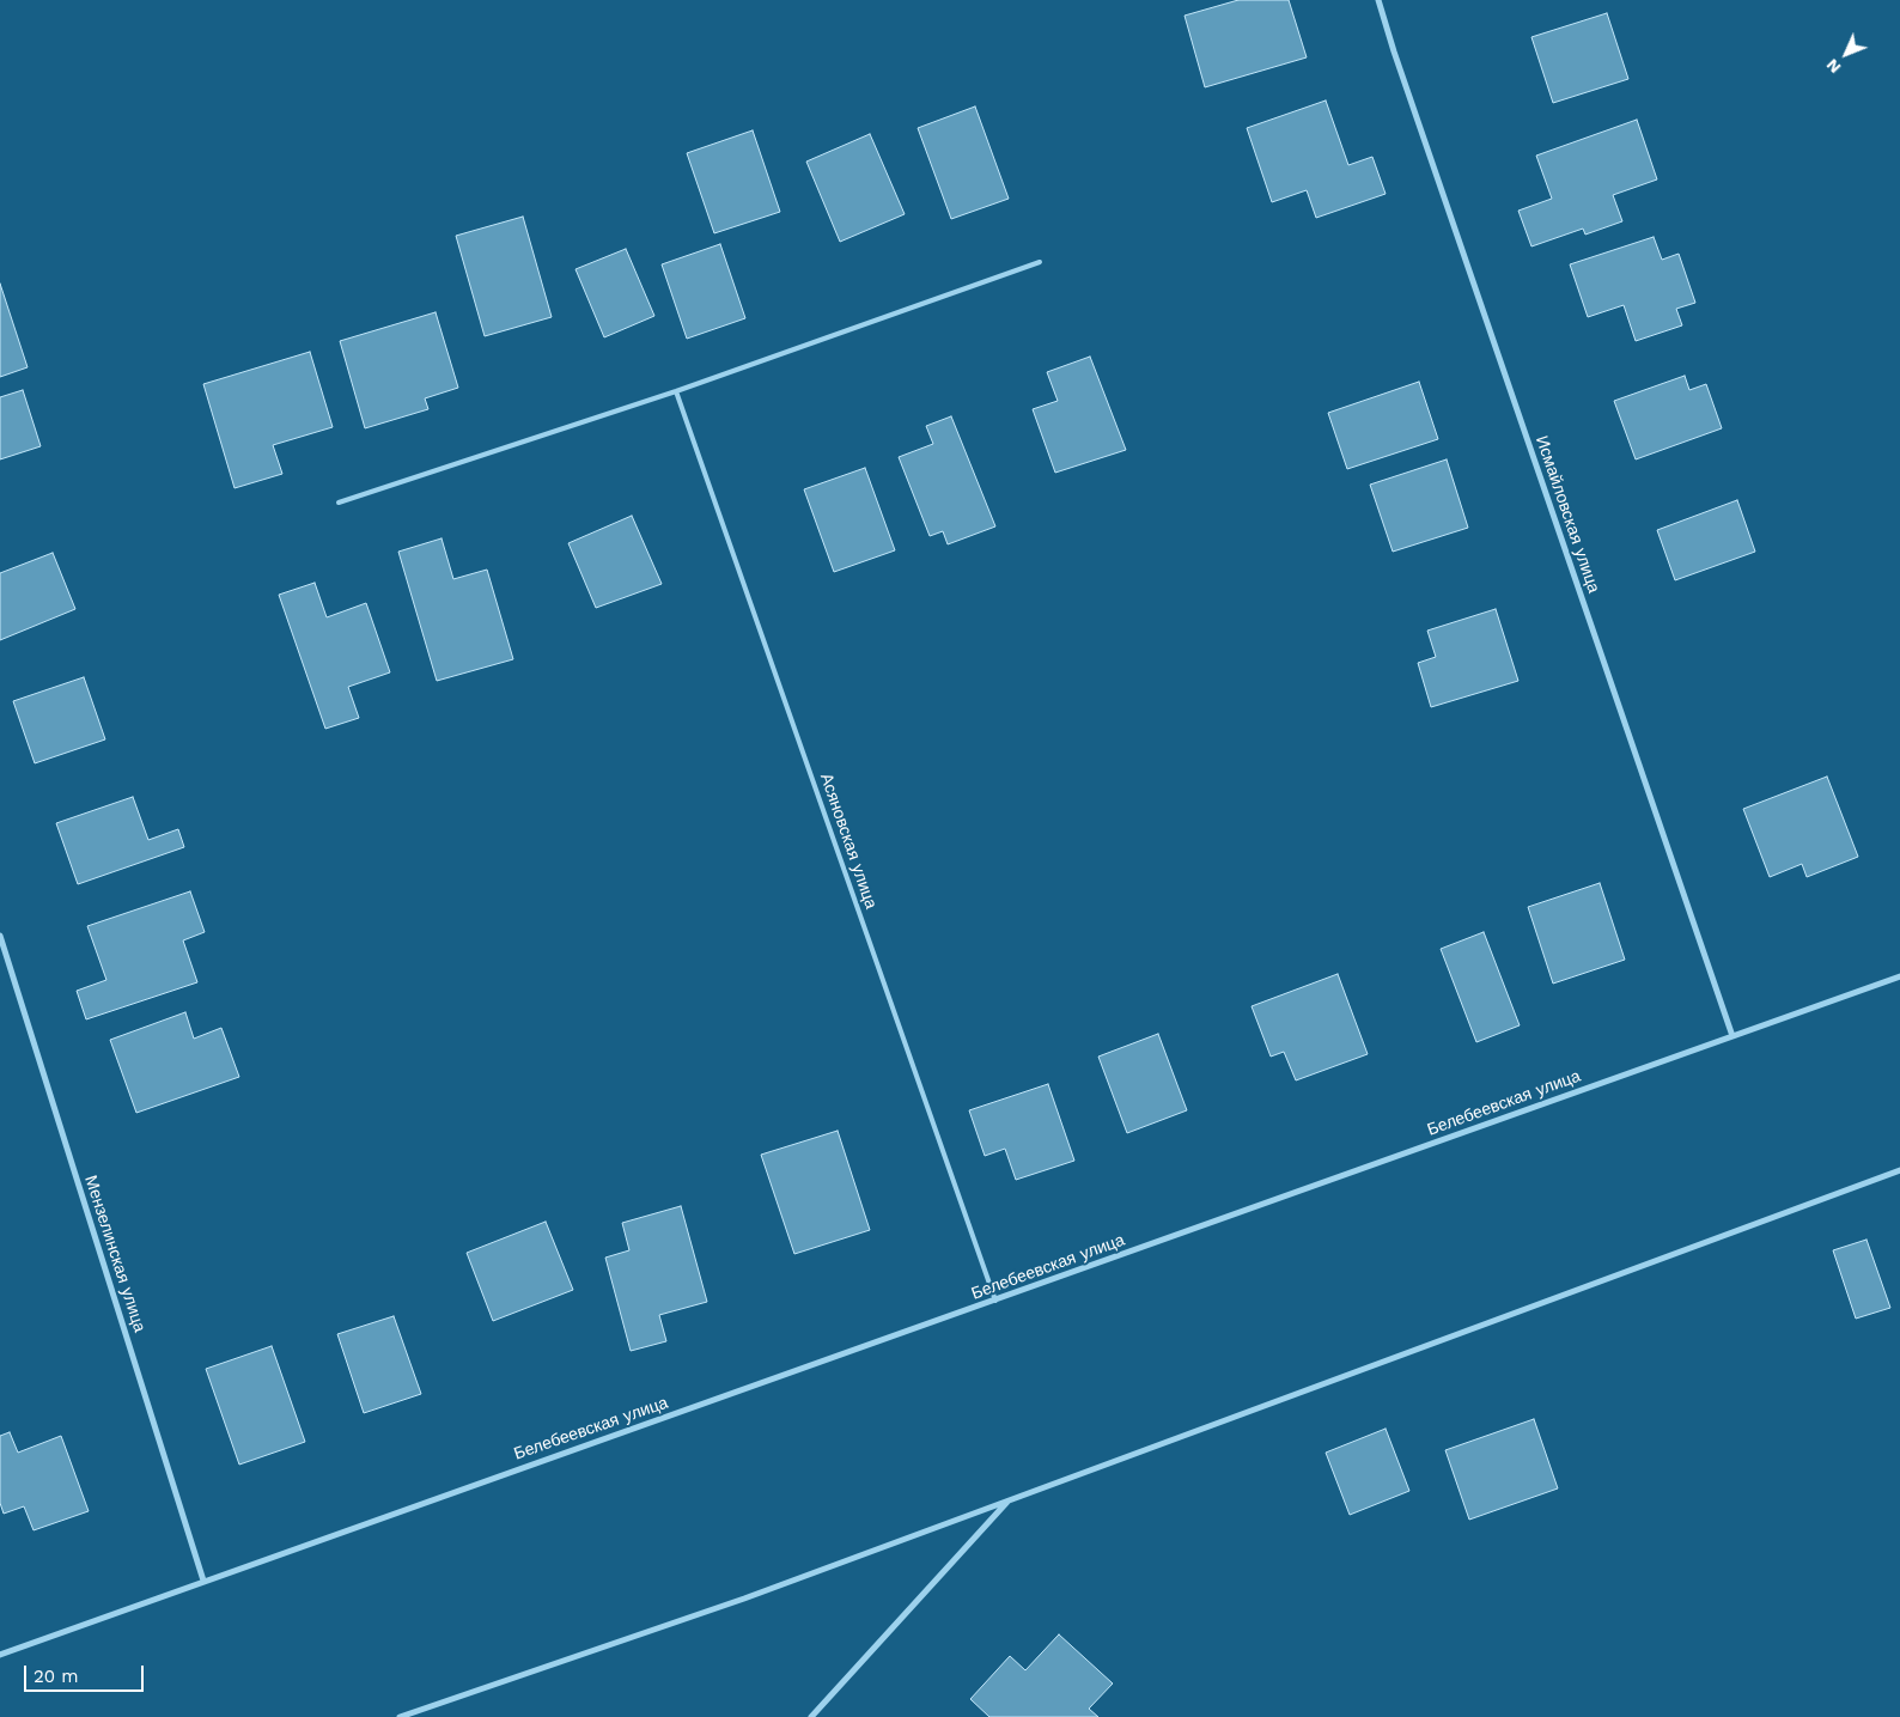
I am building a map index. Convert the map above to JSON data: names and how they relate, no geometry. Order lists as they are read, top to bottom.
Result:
{
  "streets": {
    "street": ["Исмайловская улица", "Белебеевская улица", "Мензелинская улица"],
    "lane": ["Асяновская улица"]
  },
  "crossings": [
    ["Исмайловская улица", "Белебеевская улица"],
    ["Асяновская улица", "Белебеевская улица"],
    ["Белебеевская улица", "Мензелинская улица"]
  ],
  "scale_bar": "20 m",
  "north": "bottom left"
}
